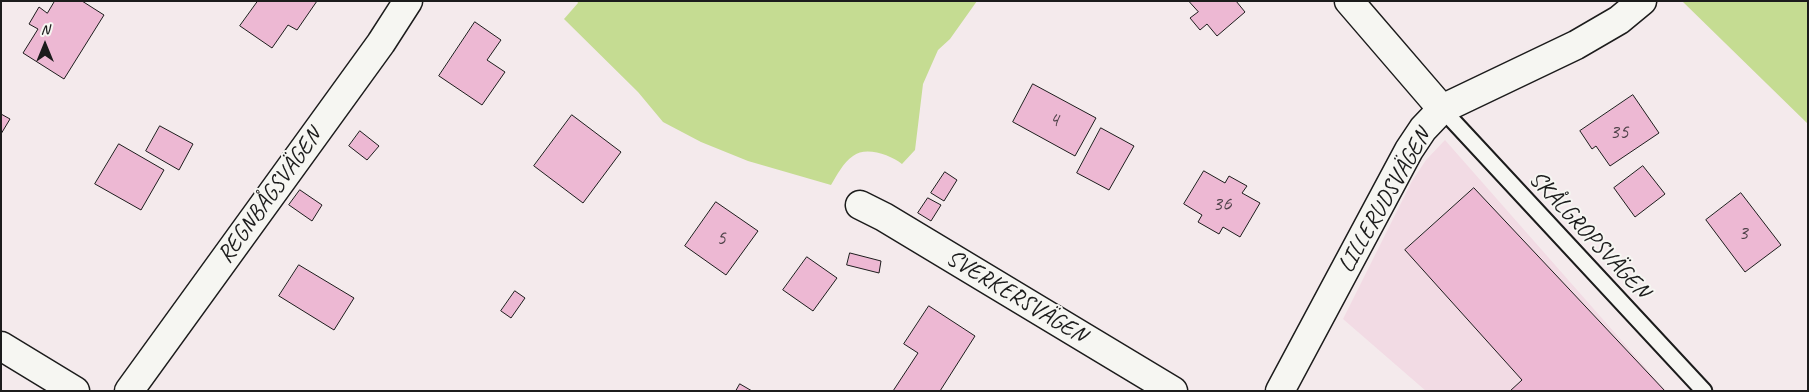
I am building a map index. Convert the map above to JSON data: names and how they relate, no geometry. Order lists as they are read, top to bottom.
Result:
{
  "streets": {
    "street": ["REGNBÅGSVÄGEN", "LILLERUDSVÄGEN", "SVERKERSVÄGEN"],
    "lane": ["SKÅLGROPSVÄGEN"]
  },
  "crossings": [
    ["LILLERUDSVÄGEN", "SKÅLGROPSVÄGEN"]
  ],
  "house_numbers": [
    "4",
    "35",
    "36",
    "3",
    "5"
  ],
  "north": "top"
}
